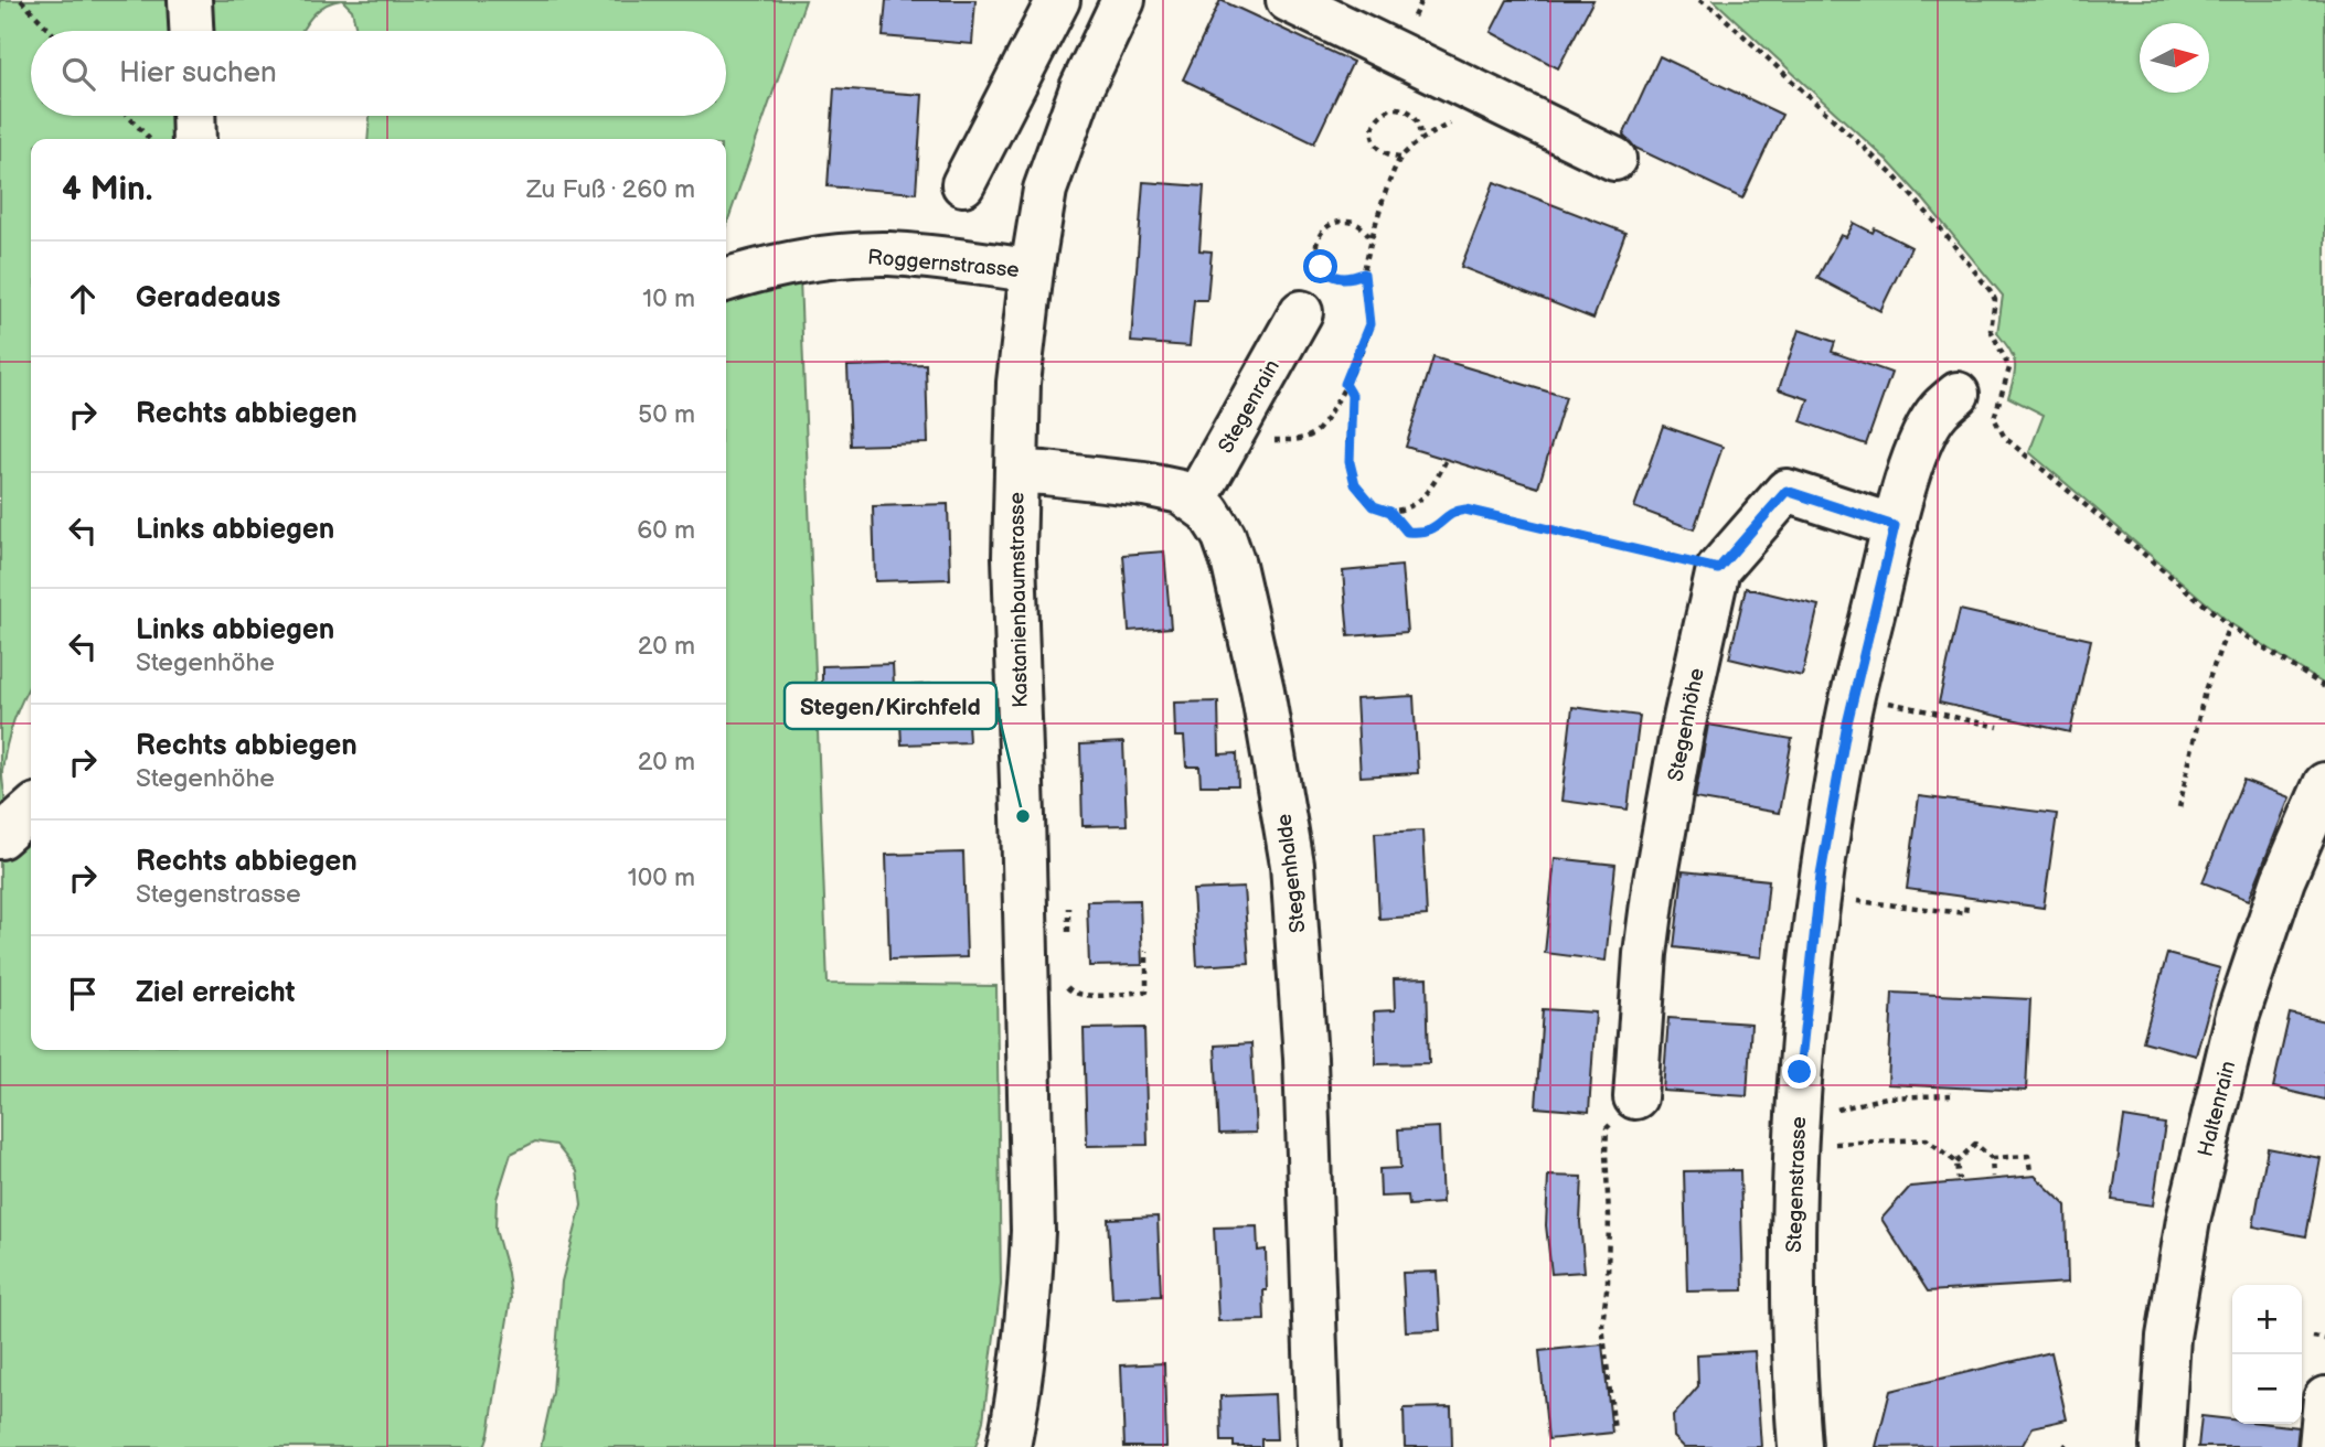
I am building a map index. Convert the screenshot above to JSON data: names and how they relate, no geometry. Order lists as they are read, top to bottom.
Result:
{
  "streets": {
    "street": [
      "Roggernstrasse",
      "Stegenrain",
      "Kastanienbaumstrasse",
      "Stegenhöhe",
      "Stegenhalde",
      "Haltenrain",
      "Stegenstrasse"
    ]
  },
  "crossings": [
    ["Roggernstrasse", "Kastanienbaumstrasse"],
    ["Stegenrain", "Stegenhalde"],
    ["Kastanienbaumstrasse", "Stegenhalde"],
    ["Stegenhöhe", "Stegenstrasse"]
  ],
  "places": ["Stegen/Kirchfeld"],
  "north": "right",
  "page": {
    "search": "Hier suchen",
    "heading": ["4 Min.", "Zu Fuß · 260 m"],
    "list": [
      ["Geradeaus", "10 m"],
      ["Rechts abbiegen", "50 m"],
      ["Links abbiegen", "60 m"],
      ["Links abbiegen", "Stegenhöhe", "20 m"],
      ["Rechts abbiegen", "Stegenhöhe", "20 m"],
      ["Rechts abbiegen", "Stegenstrasse", "100 m"],
      "Ziel erreicht"
    ],
    "map_buttons": ["+", "−"]
  }
}
